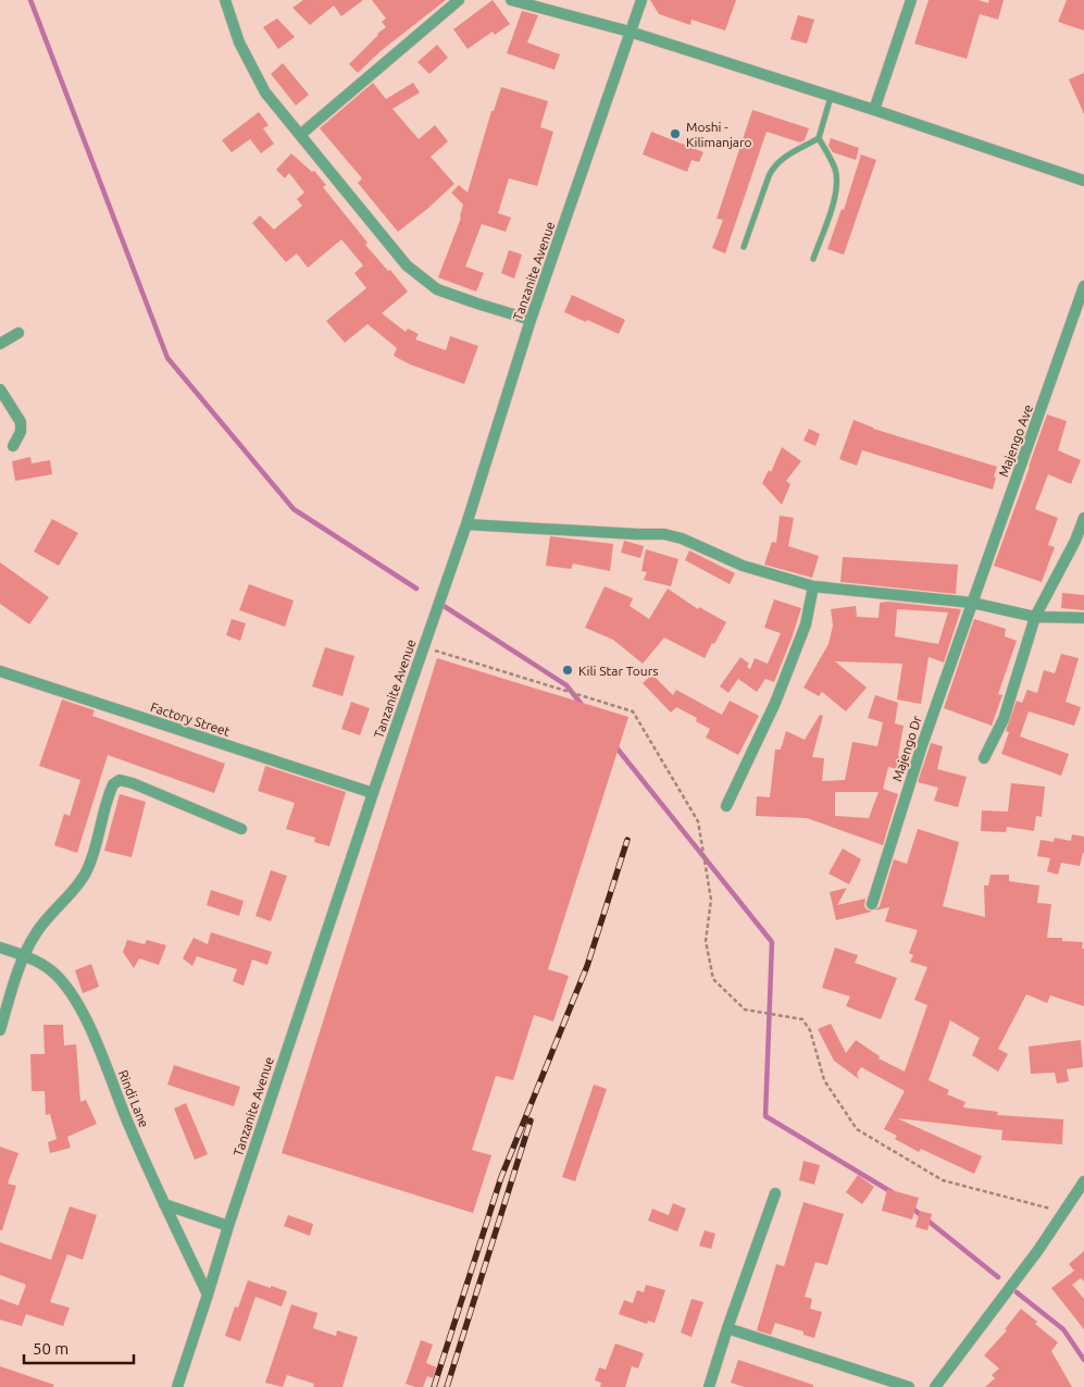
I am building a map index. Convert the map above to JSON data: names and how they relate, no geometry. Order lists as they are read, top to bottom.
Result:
{
  "streets": {
    "street": [
      "Tanzanite Avenue",
      "Majengo Ave",
      "Factory Street",
      "Majengo Dr",
      "Rindi Lane"
    ]
  },
  "crossings": [
    ["Tanzanite Avenue", "Factory Street"],
    ["Tanzanite Avenue", "Rindi Lane"],
    ["Majengo Ave", "Majengo Dr"]
  ],
  "places": ["Moshi - Kilimanjaro", "Kili Star Tours"],
  "scale_bar": "50 m"
}
